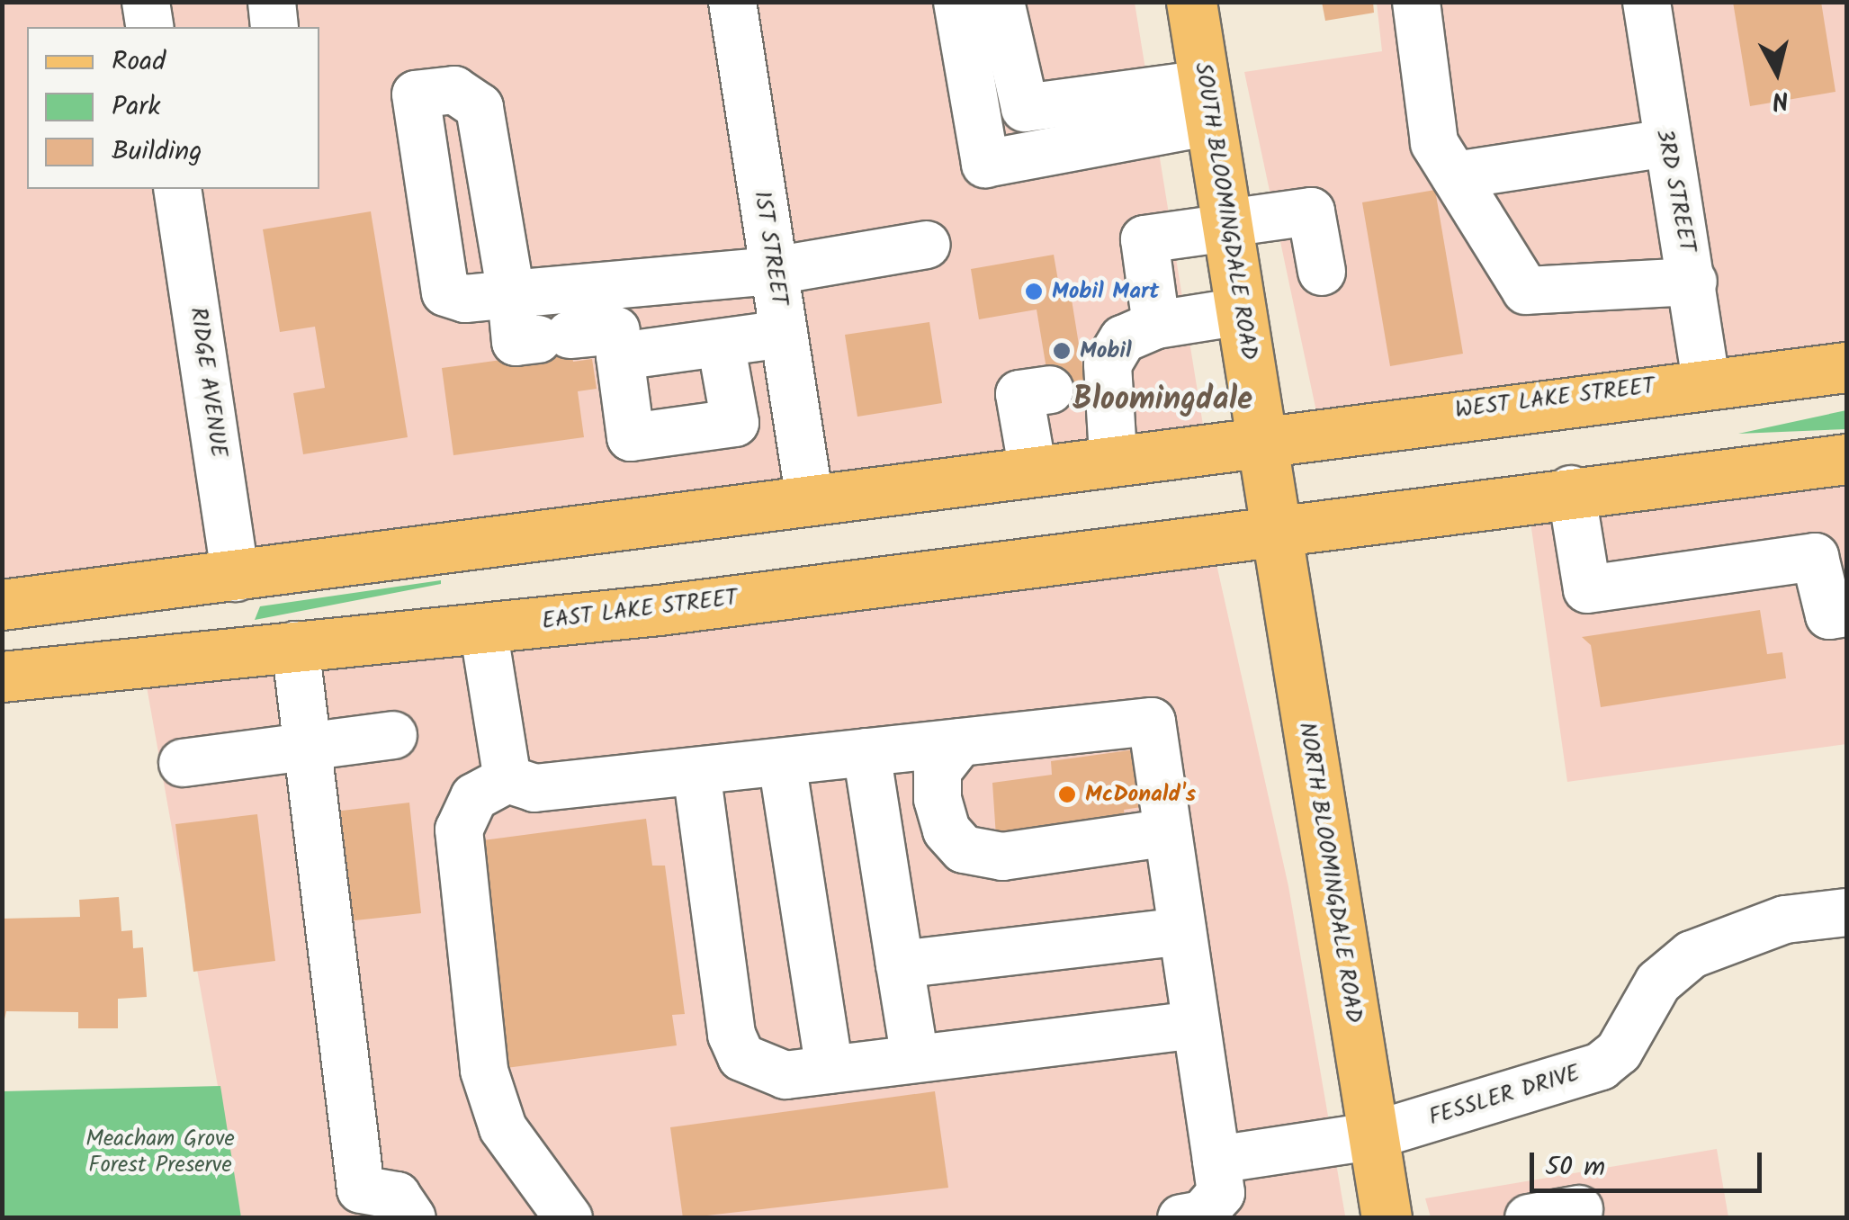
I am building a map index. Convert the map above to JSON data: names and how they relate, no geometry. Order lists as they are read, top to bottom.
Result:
{
  "streets": {
    "main road": [
      "SOUTH BLOOMINGDALE ROAD",
      "WEST LAKE STREET",
      "EAST LAKE STREET",
      "NORTH BLOOMINGDALE ROAD"
    ],
    "street": [
      "3RD STREET",
      "1ST STREET",
      "RIDGE AVENUE",
      "FESSLER DRIVE"
    ]
  },
  "crossings": [
    ["3RD STREET", "WEST LAKE STREET"],
    ["SOUTH BLOOMINGDALE ROAD", "WEST LAKE STREET"],
    ["SOUTH BLOOMINGDALE ROAD", "EAST LAKE STREET"],
    ["SOUTH BLOOMINGDALE ROAD", "NORTH BLOOMINGDALE ROAD"],
    ["EAST LAKE STREET", "NORTH BLOOMINGDALE ROAD"],
    ["NORTH BLOOMINGDALE ROAD", "FESSLER DRIVE"]
  ],
  "districts": ["Bloomingdale"],
  "parks": ["Meacham Grove Forest Preserve"],
  "places": ["Mobil Mart", "Mobil", "McDonald's"],
  "legend": ["Road", "Park", "Building"],
  "scale_bar": "50 m",
  "north": "bottom"
}
